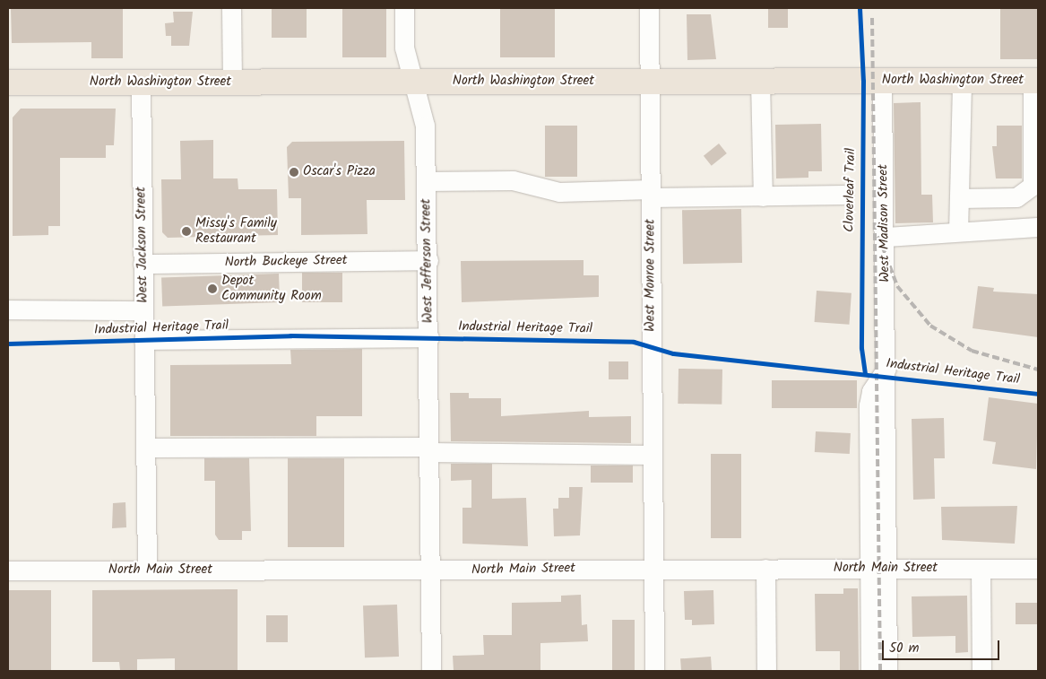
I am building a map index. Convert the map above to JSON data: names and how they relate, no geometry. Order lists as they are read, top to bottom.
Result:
{
  "streets": {
    "main road": ["North Washington Street"],
    "street": [
      "West Madison Street",
      "West Jackson Street",
      "West Jefferson Street",
      "North Buckeye Street",
      "West Monroe Street",
      "Industrial Heritage Trail",
      "North Main Street"
    ],
    "cycle path": ["Cloverleaf Trail"]
  },
  "crossings": [
    ["North Washington Street", "West Madison Street"],
    ["North Washington Street", "West Jackson Street"],
    ["North Washington Street", "West Jefferson Street"],
    ["North Washington Street", "West Monroe Street"],
    ["West Madison Street", "North Main Street"],
    ["West Jackson Street", "North Buckeye Street"],
    ["West Jackson Street", "Industrial Heritage Trail"],
    ["West Jackson Street", "North Main Street"],
    ["West Jefferson Street", "North Buckeye Street"],
    ["West Jefferson Street", "Industrial Heritage Trail"],
    ["West Jefferson Street", "North Main Street"],
    ["West Monroe Street", "North Main Street"]
  ],
  "places": ["Oscar's Pizza", "Missy's Family Restaurant", "Depot Community Room"],
  "scale_bar": "50 m"
}
